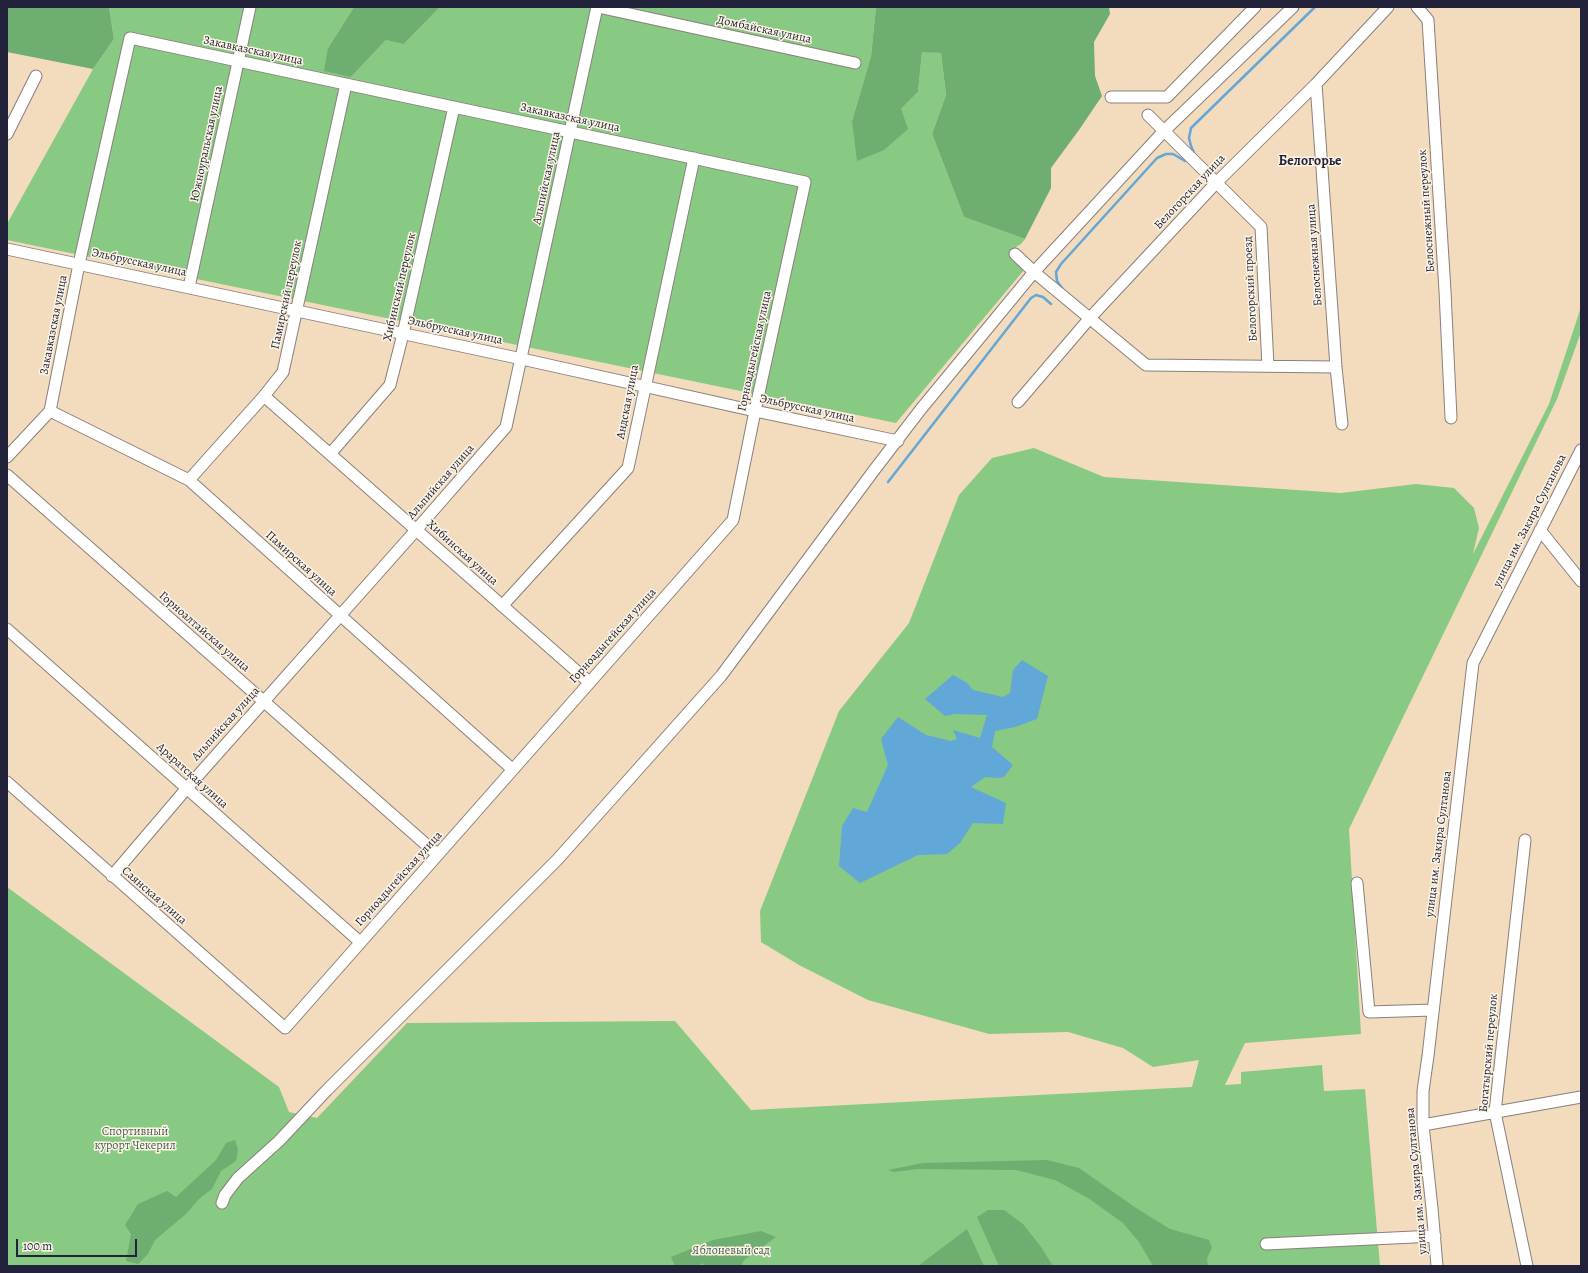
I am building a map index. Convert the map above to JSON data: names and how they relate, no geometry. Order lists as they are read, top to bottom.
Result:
{
  "streets": {
    "street": [
      "Домбайская улица",
      "Закавказская улица",
      "Южноуральская улица",
      "Альпийская улица",
      "Белогорская улица",
      "Белоснежный переулок",
      "Белоснежная улица",
      "Эльбрусская улица",
      "Хибинский переулок",
      "Белогорский проезд",
      "Памирский переулок",
      "Горноадыгейская улица",
      "Андская улица",
      "улица им. Закира Султанова",
      "Хибинская улица",
      "Памирская улица",
      "Горноалтайская улица",
      "Араратская улица",
      "Саянская улица",
      "Богатырский переулок"
    ]
  },
  "crossings": [
    ["Домбайская улица", "Альпийская улица"],
    ["Закавказская улица", "Южноуральская улица"],
    ["Закавказская улица", "Альпийская улица"],
    ["Закавказская улица", "Эльбрусская улица"],
    ["Закавказская улица", "Хибинский переулок"],
    ["Закавказская улица", "Памирский переулок"],
    ["Закавказская улица", "Горноадыгейская улица"],
    ["Закавказская улица", "Андская улица"],
    ["Закавказская улица", "Памирская улица"],
    ["Южноуральская улица", "Эльбрусская улица"],
    ["Альпийская улица", "Эльбрусская улица"],
    ["Альпийская улица", "Хибинская улица"],
    ["Альпийская улица", "Памирская улица"],
    ["Альпийская улица", "Горноалтайская улица"],
    ["Альпийская улица", "Араратская улица"],
    ["Альпийская улица", "Саянская улица"],
    ["Белогорская улица", "Белоснежная улица"],
    ["Белогорская улица", "Белогорский проезд"],
    ["Эльбрусская улица", "Хибинский переулок"],
    ["Эльбрусская улица", "Памирский переулок"],
    ["Эльбрусская улица", "Горноадыгейская улица"],
    ["Эльбрусская улица", "Андская улица"],
    ["Хибинский переулок", "Хибинская улица"],
    ["Памирский переулок", "Хибинская улица"],
    ["Памирский переулок", "Памирская улица"],
    ["Горноадыгейская улица", "Хибинская улица"],
    ["Горноадыгейская улица", "Памирская улица"],
    ["Горноадыгейская улица", "Горноалтайская улица"],
    ["Горноадыгейская улица", "Араратская улица"],
    ["Горноадыгейская улица", "Саянская улица"],
    ["Андская улица", "Хибинская улица"]
  ],
  "districts": ["Белогорье"],
  "parks": ["Спортивный курорт Чекерил", "Яблоневый сад"],
  "scale_bar": "100 m"
}
